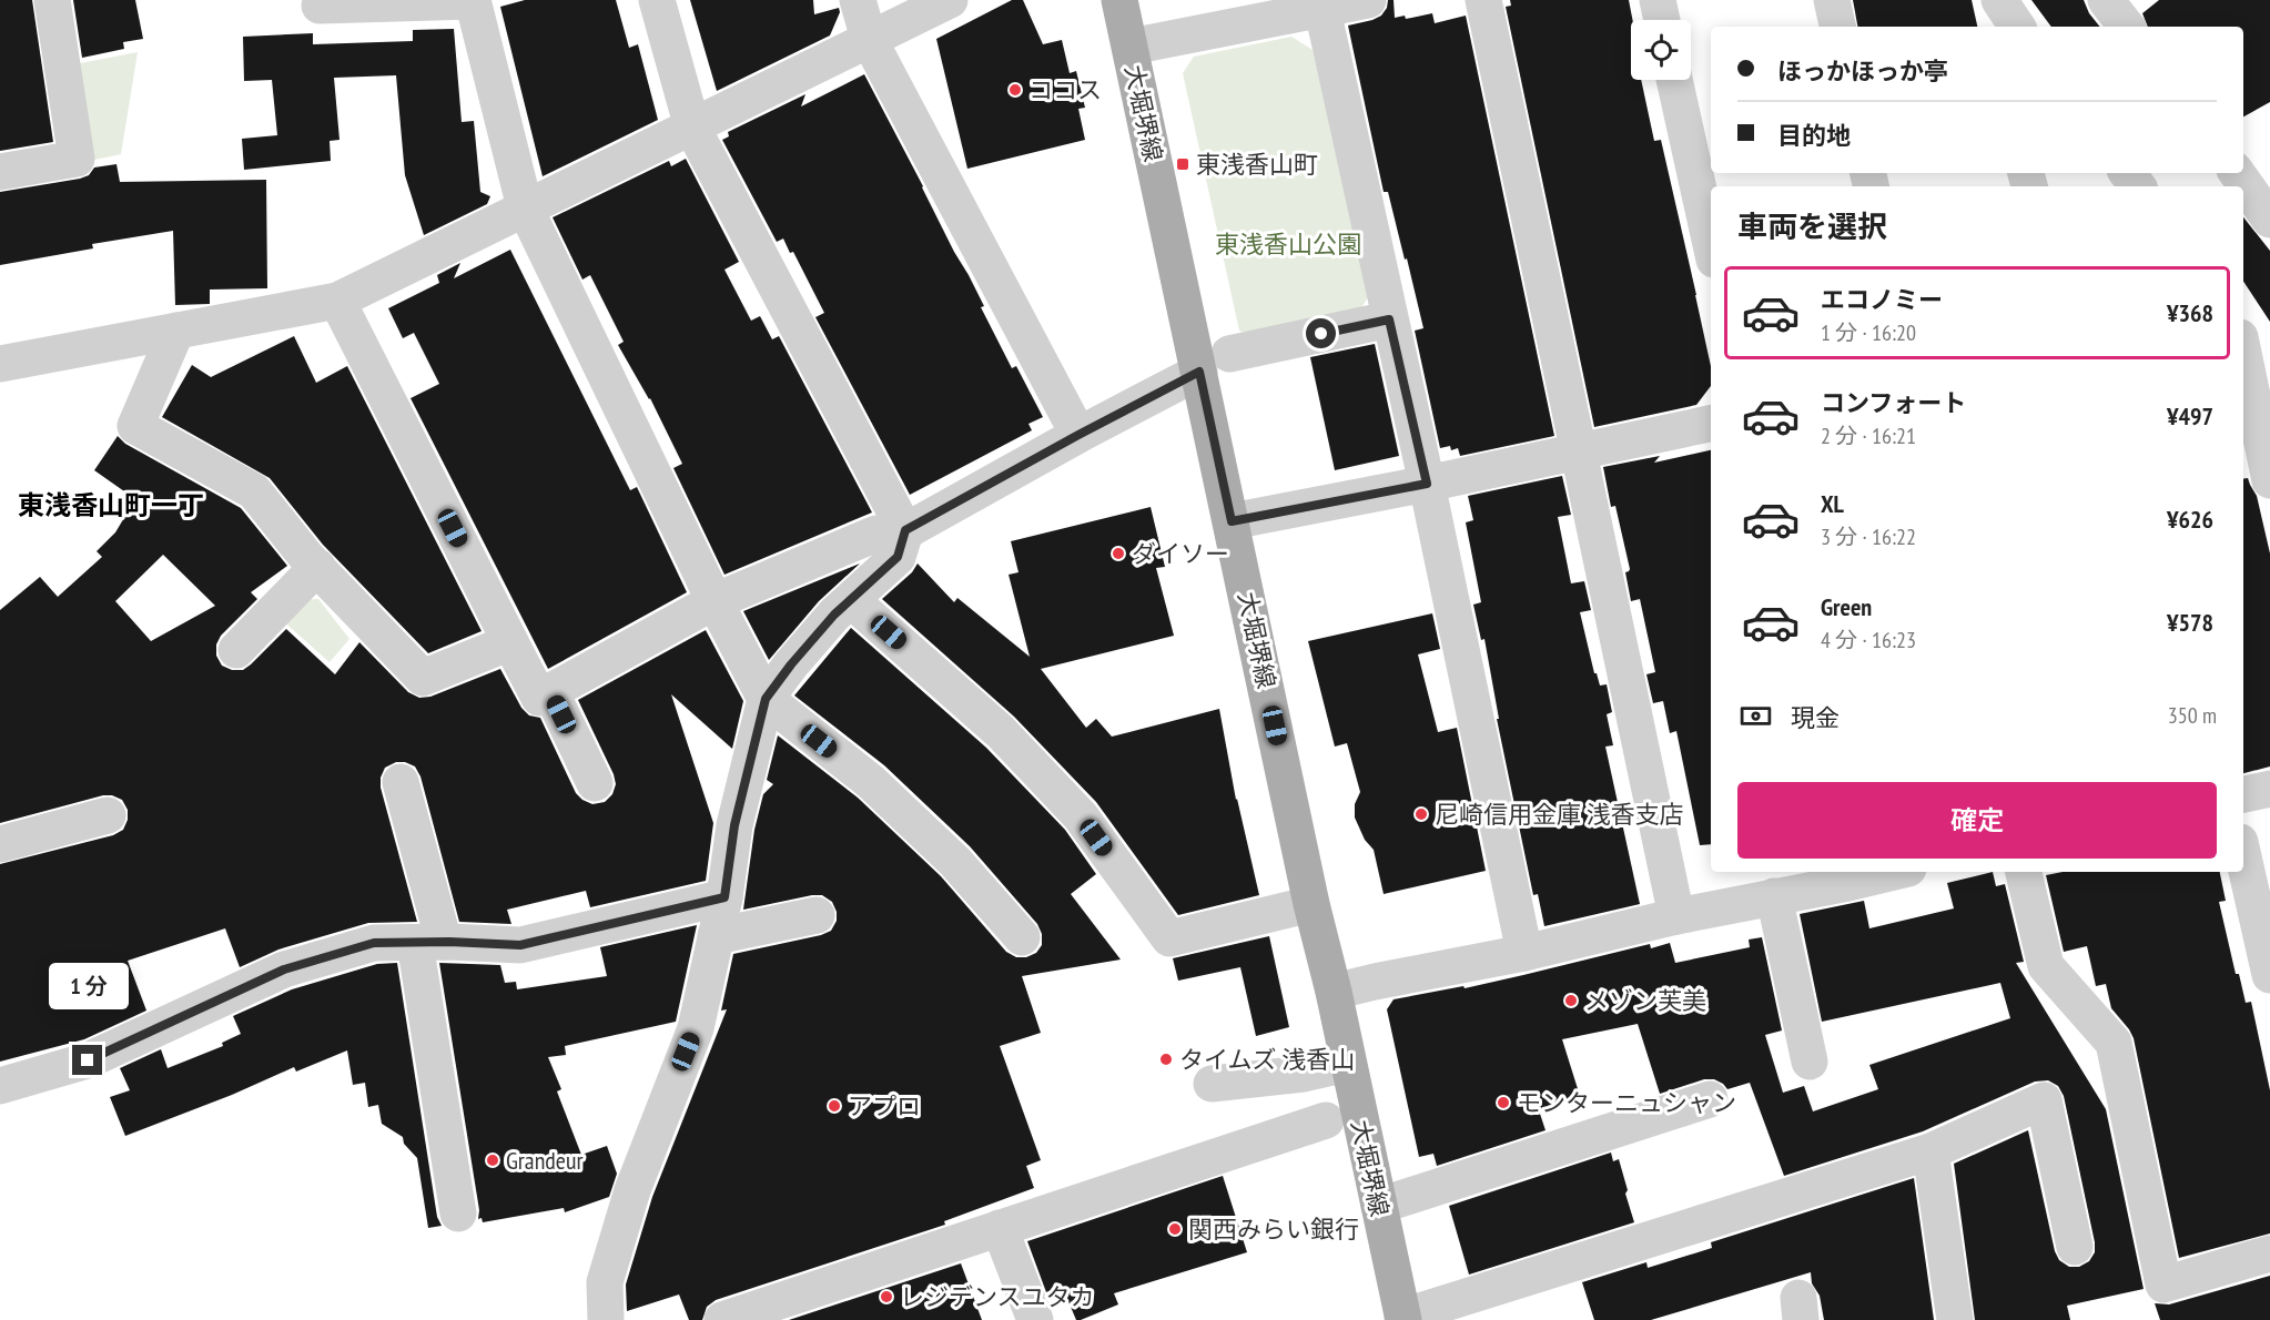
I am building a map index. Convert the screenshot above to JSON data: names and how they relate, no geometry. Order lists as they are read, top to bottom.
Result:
{
  "streets": {
    "main road": ["大堀堺線"]
  },
  "districts": ["東浅香山町一丁"],
  "parks": ["東浅香山公園"],
  "places": {
    "other": [
      "ココス",
      "ダイソー",
      "尼崎信用金庫 浅香支店",
      "メゾン芙美",
      "タイムズ 浅香山",
      "モンターニュシャン",
      "アプロ",
      "Grandeur",
      "関西みらい銀行",
      "レジデンスユタカ"
    ],
    "transit": ["東浅香山町"]
  },
  "page": {
    "banner": ["ほっかほっか亭", "目的地"],
    "heading": "車両を選択",
    "list": [
      {
        "name": "エコノミー",
        "note": "1 分 · 16:20",
        "value": "¥368"
      },
      {
        "name": "コンフォート",
        "note": "2 分 · 16:21",
        "value": "¥497"
      },
      {
        "name": "XL",
        "note": "3 分 · 16:22",
        "value": "¥626"
      },
      {
        "name": "Green",
        "note": "4 分 · 16:23",
        "value": "¥578"
      }
    ],
    "pay": ["現金", "350 m"],
    "buttons": "確定",
    "bubble": "1 分"
  }
}
